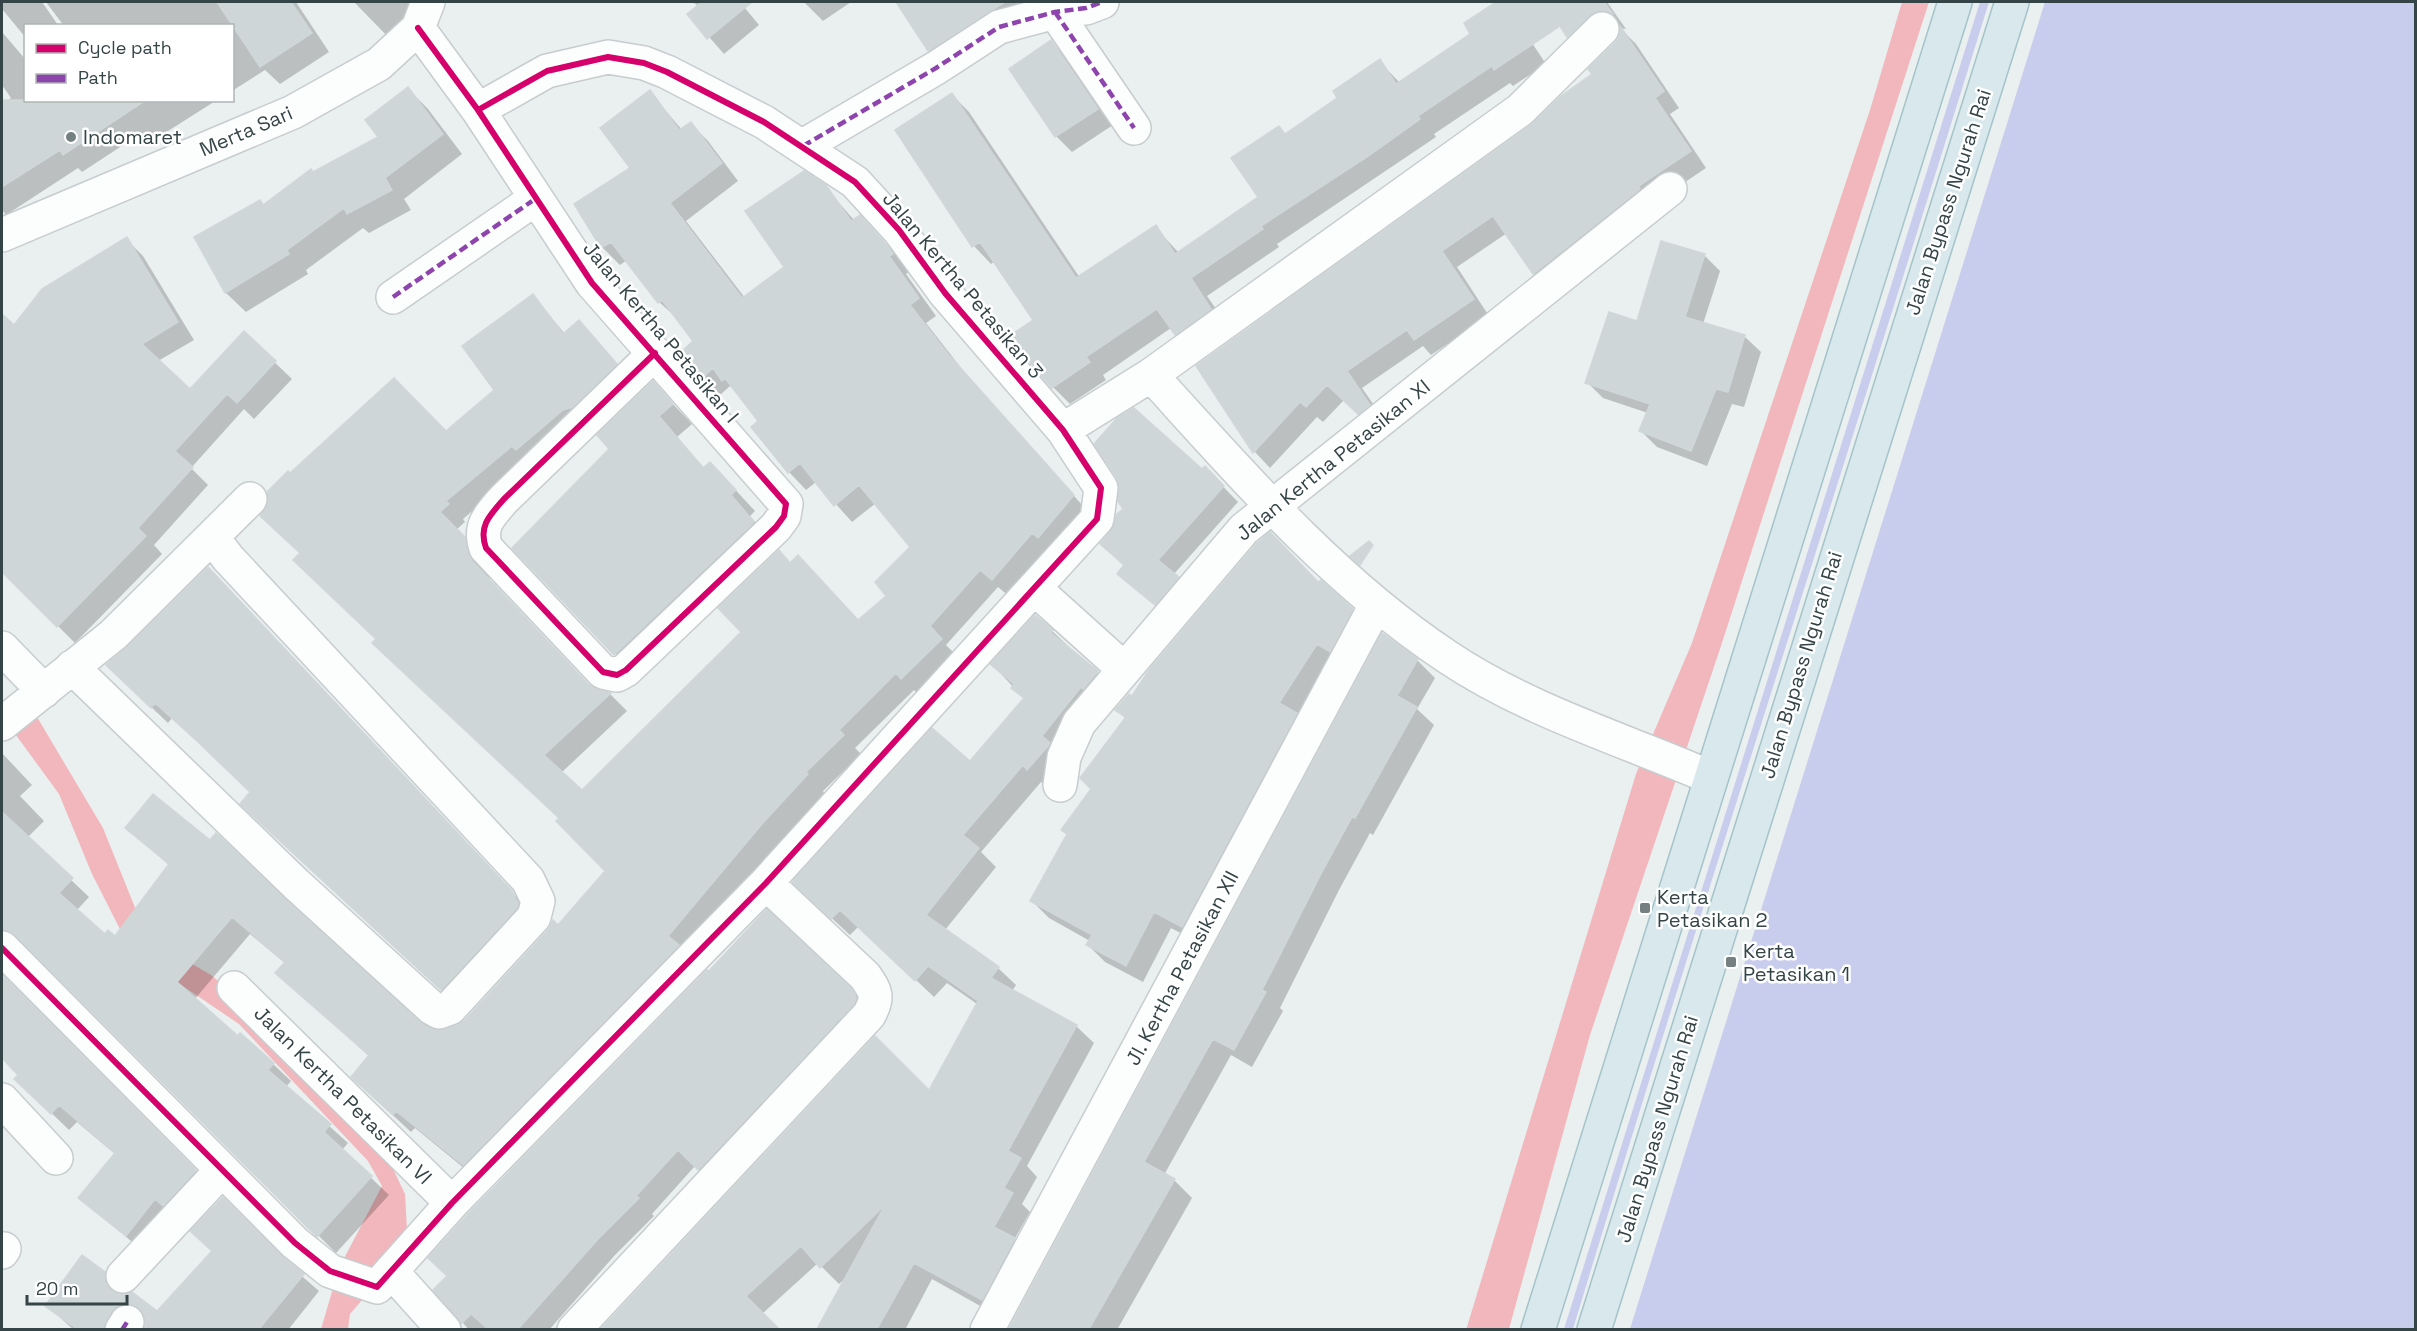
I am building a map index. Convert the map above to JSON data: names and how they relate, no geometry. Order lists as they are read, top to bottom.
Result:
{
  "streets": {
    "highway": ["Jalan Bypass Ngurah Rai"],
    "street": [
      "Merta Sari",
      "Jalan Kertha Petasikan 3",
      "Jalan Kertha Petasikan I",
      "Jalan Kertha Petasikan XI",
      "Jl. Kertha Petasikan XII",
      "Jalan Kertha Petasikan VI"
    ]
  },
  "crossings": [
    ["Merta Sari", "Jalan Kertha Petasikan I"],
    ["Jalan Kertha Petasikan 3", "Jalan Kertha Petasikan I"]
  ],
  "places": {
    "other": ["Indomaret"],
    "transit": ["Kerta Petasikan 2", "Kerta Petasikan 1"]
  },
  "legend": ["Cycle path", "Path"],
  "scale_bar": "20 m"
}
